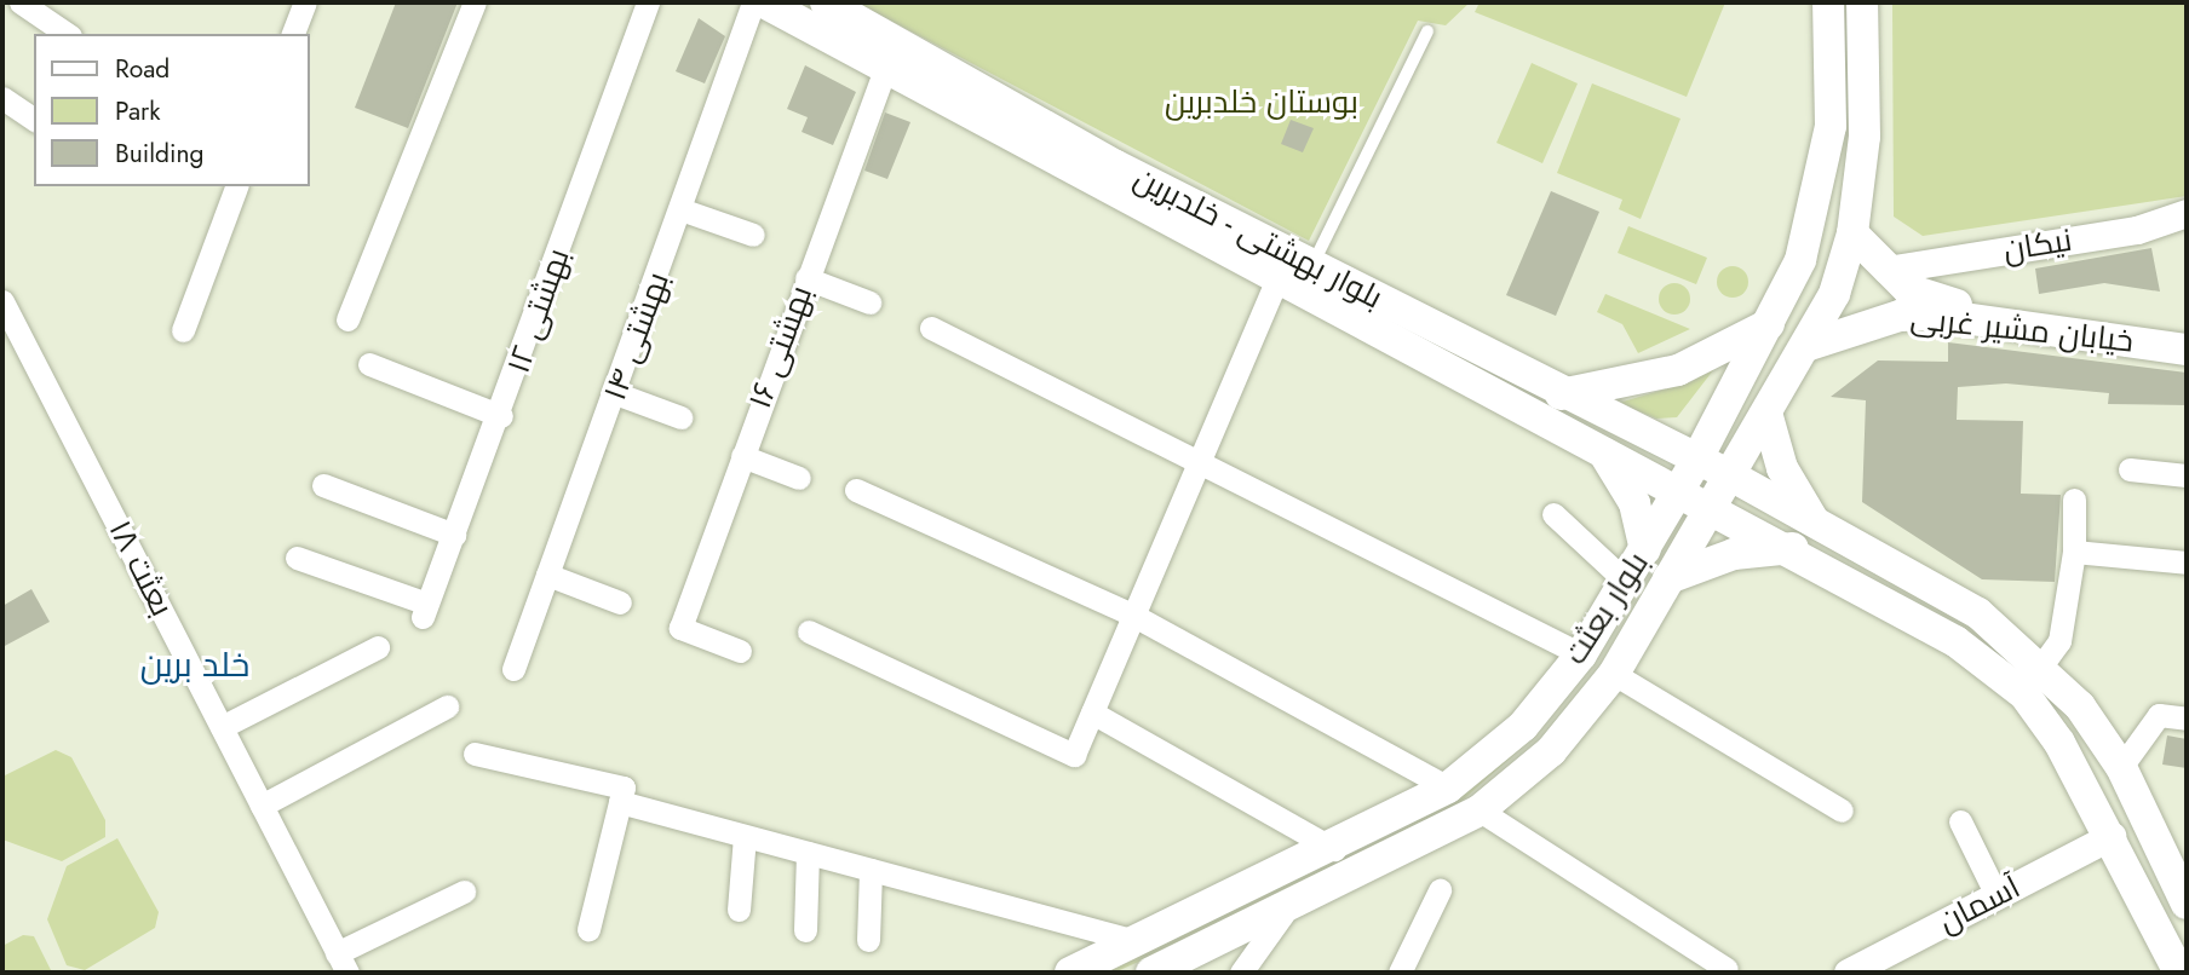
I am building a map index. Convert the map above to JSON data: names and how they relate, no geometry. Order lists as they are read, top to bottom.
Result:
{
  "streets": {
    "main road": ["بلوار بهشتی - خلدبرین", "خیابان مشیر غربی", "بلوار بعثت"],
    "street": [
      "نیکان",
      "۱۲ بهشتی",
      "۱۴ بهشتی",
      "۱۶ بهشتی",
      "بعثت ۱۸",
      "آسمان"
    ]
  },
  "crossings": [
    ["بلوار بهشتی - خلدبرین", "۱۶ بهشتی"],
    ["بلوار بهشتی - خلدبرین", "بلوار بعثت"],
    ["بلوار بهشتی - خلدبرین", "آسمان"],
    ["نیکان", "خیابان مشیر غربی"],
    ["خیابان مشیر غربی", "بلوار بعثت"]
  ],
  "districts": ["خلد برین"],
  "parks": ["بوستان خلدبرین"],
  "legend": ["Road", "Park", "Building"]
}
